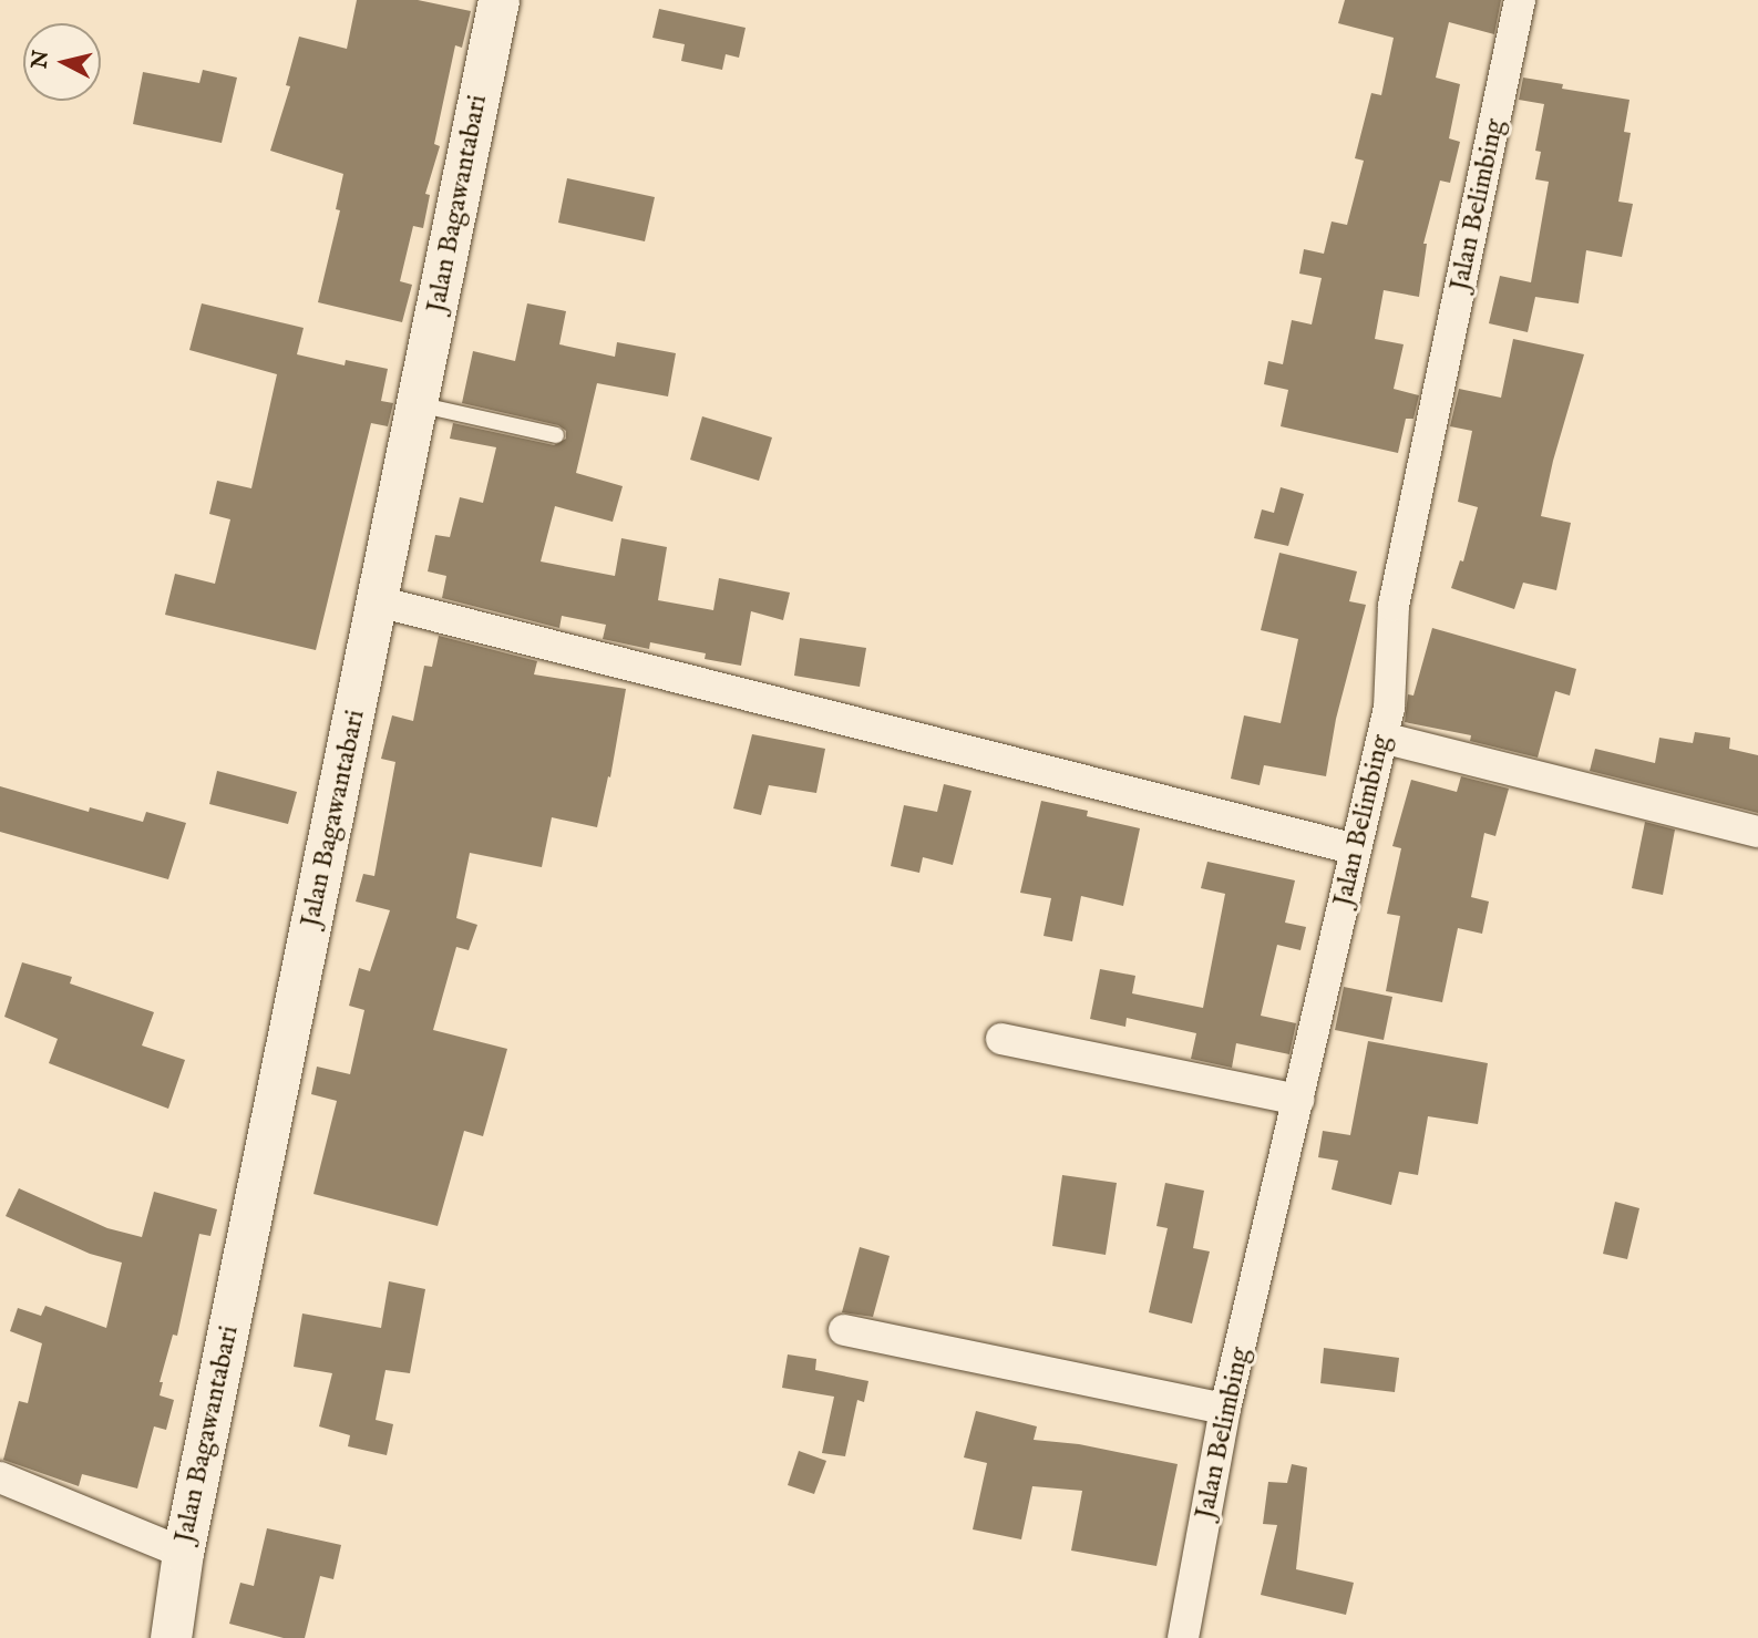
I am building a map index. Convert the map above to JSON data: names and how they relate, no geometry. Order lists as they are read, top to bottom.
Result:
{
  "streets": {
    "street": ["Jalan Bagawantabari", "Jalan Belimbing"]
  },
  "north": "left"
}
